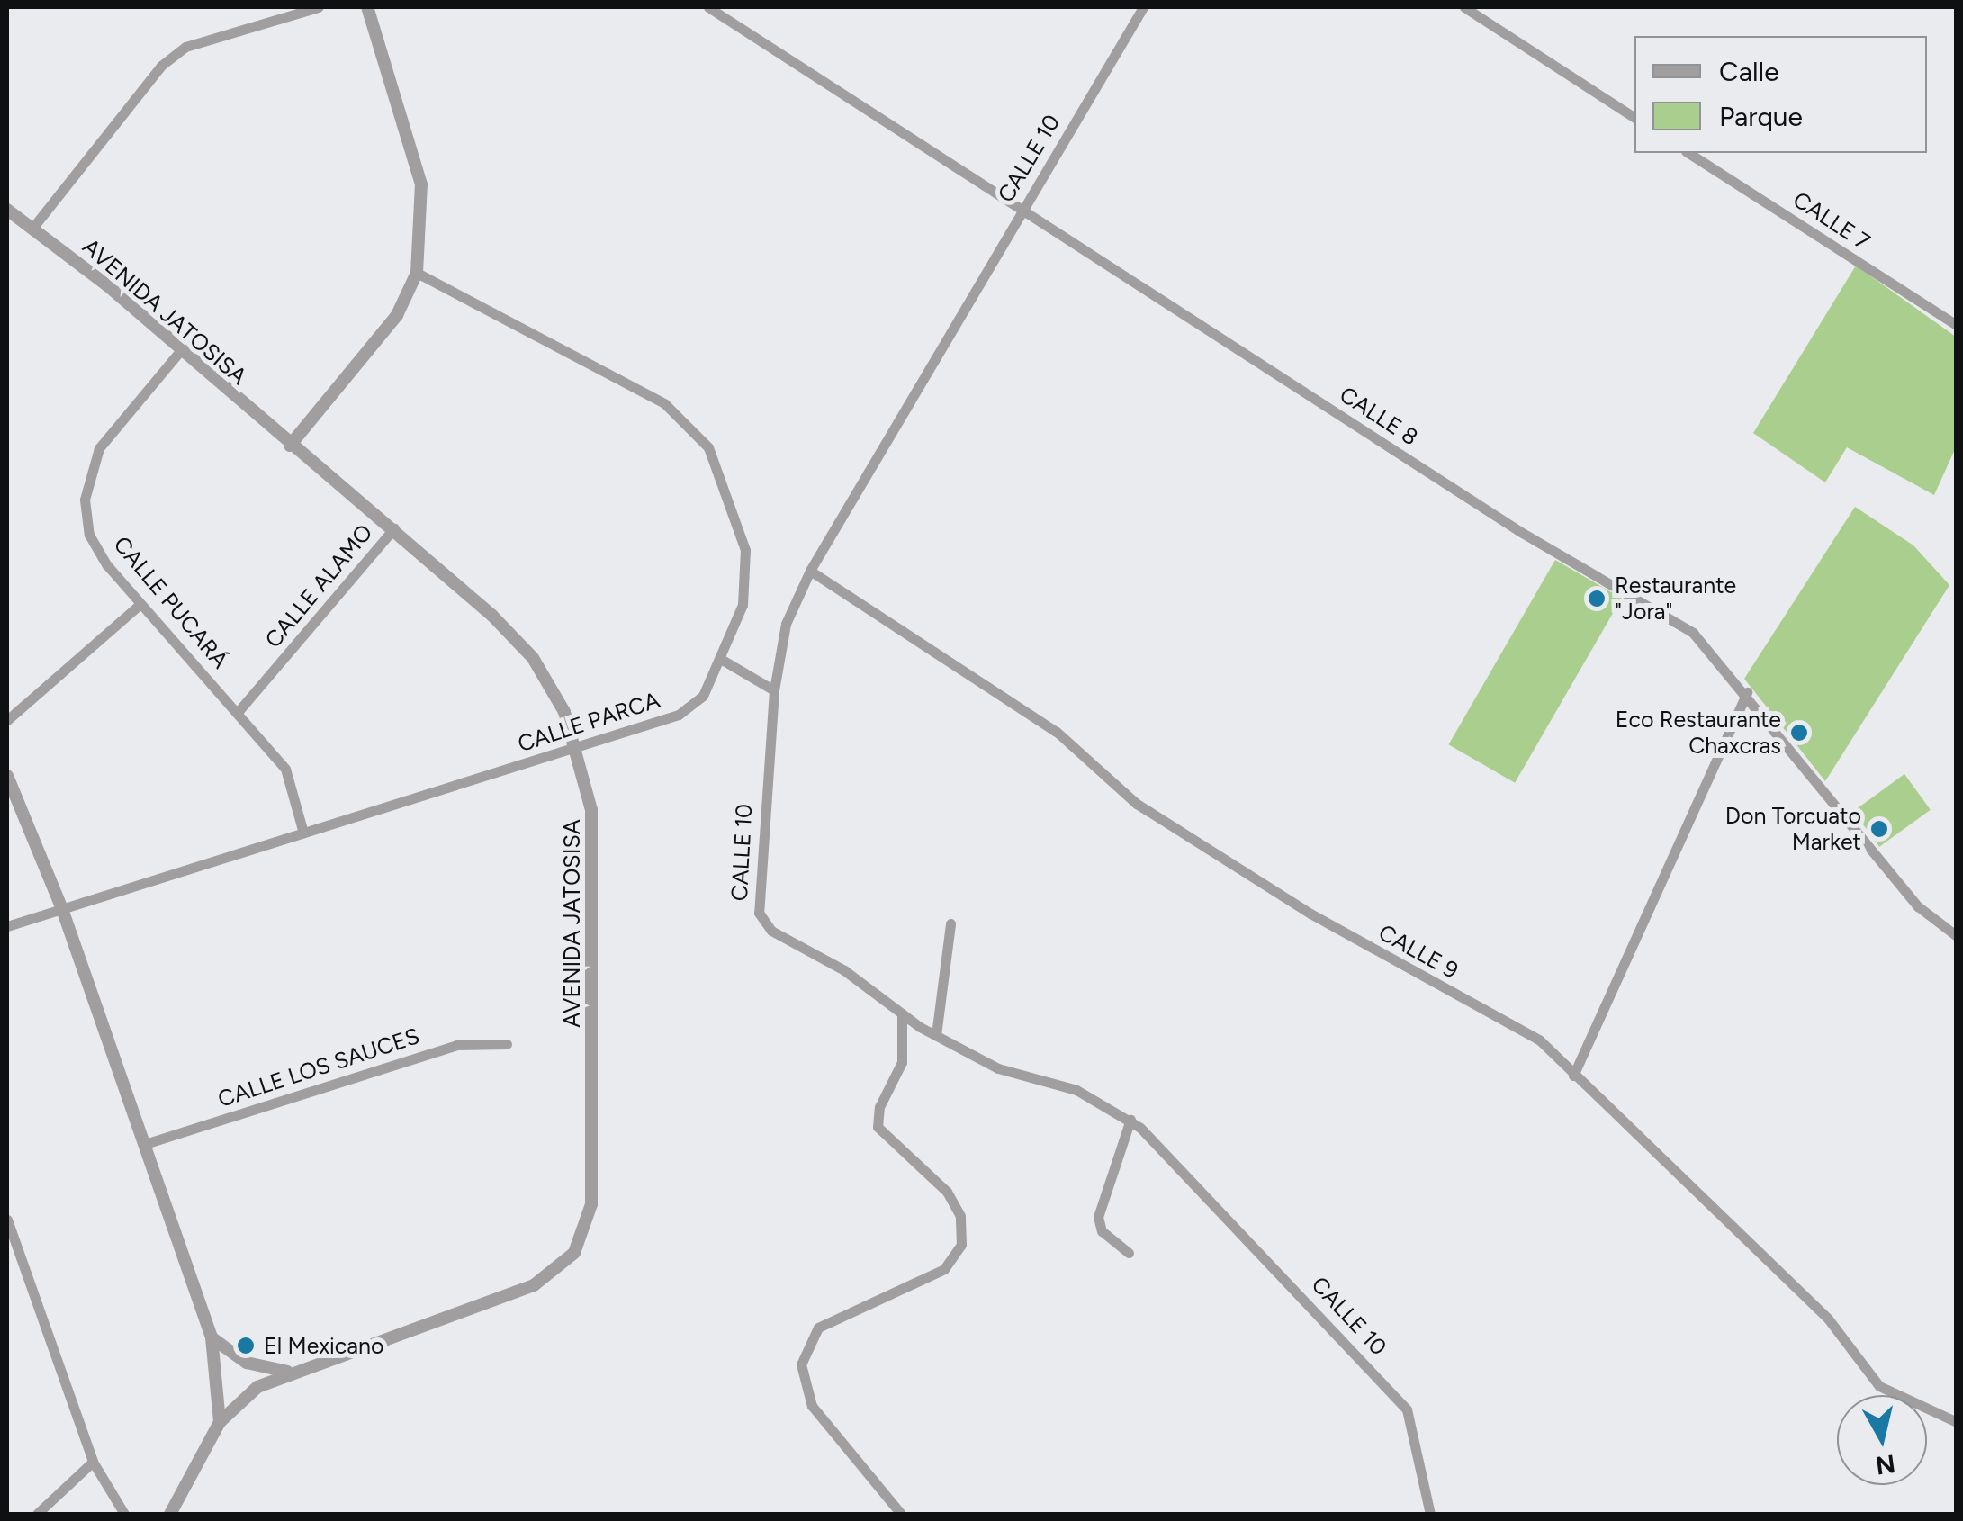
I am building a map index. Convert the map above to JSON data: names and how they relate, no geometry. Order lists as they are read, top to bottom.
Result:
{
  "streets": {
    "street": [
      "CALLE 10",
      "CALLE 7",
      "AVENIDA JATOSISA",
      "CALLE 8",
      "CALLE ALAMO",
      "CALLE PUCARÁ",
      "CALLE PARCA",
      "CALLE 9",
      "CALLE LOS SAUCES"
    ]
  },
  "crossings": [
    ["CALLE 10", "CALLE 8"],
    ["CALLE 10", "CALLE 9"],
    ["AVENIDA JATOSISA", "CALLE ALAMO"],
    ["AVENIDA JATOSISA", "CALLE PUCARÁ"],
    ["AVENIDA JATOSISA", "CALLE PARCA"],
    ["CALLE ALAMO", "CALLE PUCARÁ"],
    ["CALLE PUCARÁ", "CALLE PARCA"]
  ],
  "places": [
    "Restaurante \"Jora\"",
    "Eco Restaurante Chaxcras",
    "Don Torcuato Market",
    "El Mexicano"
  ],
  "legend": ["Calle", "Parque"],
  "north": "bottom"
}
